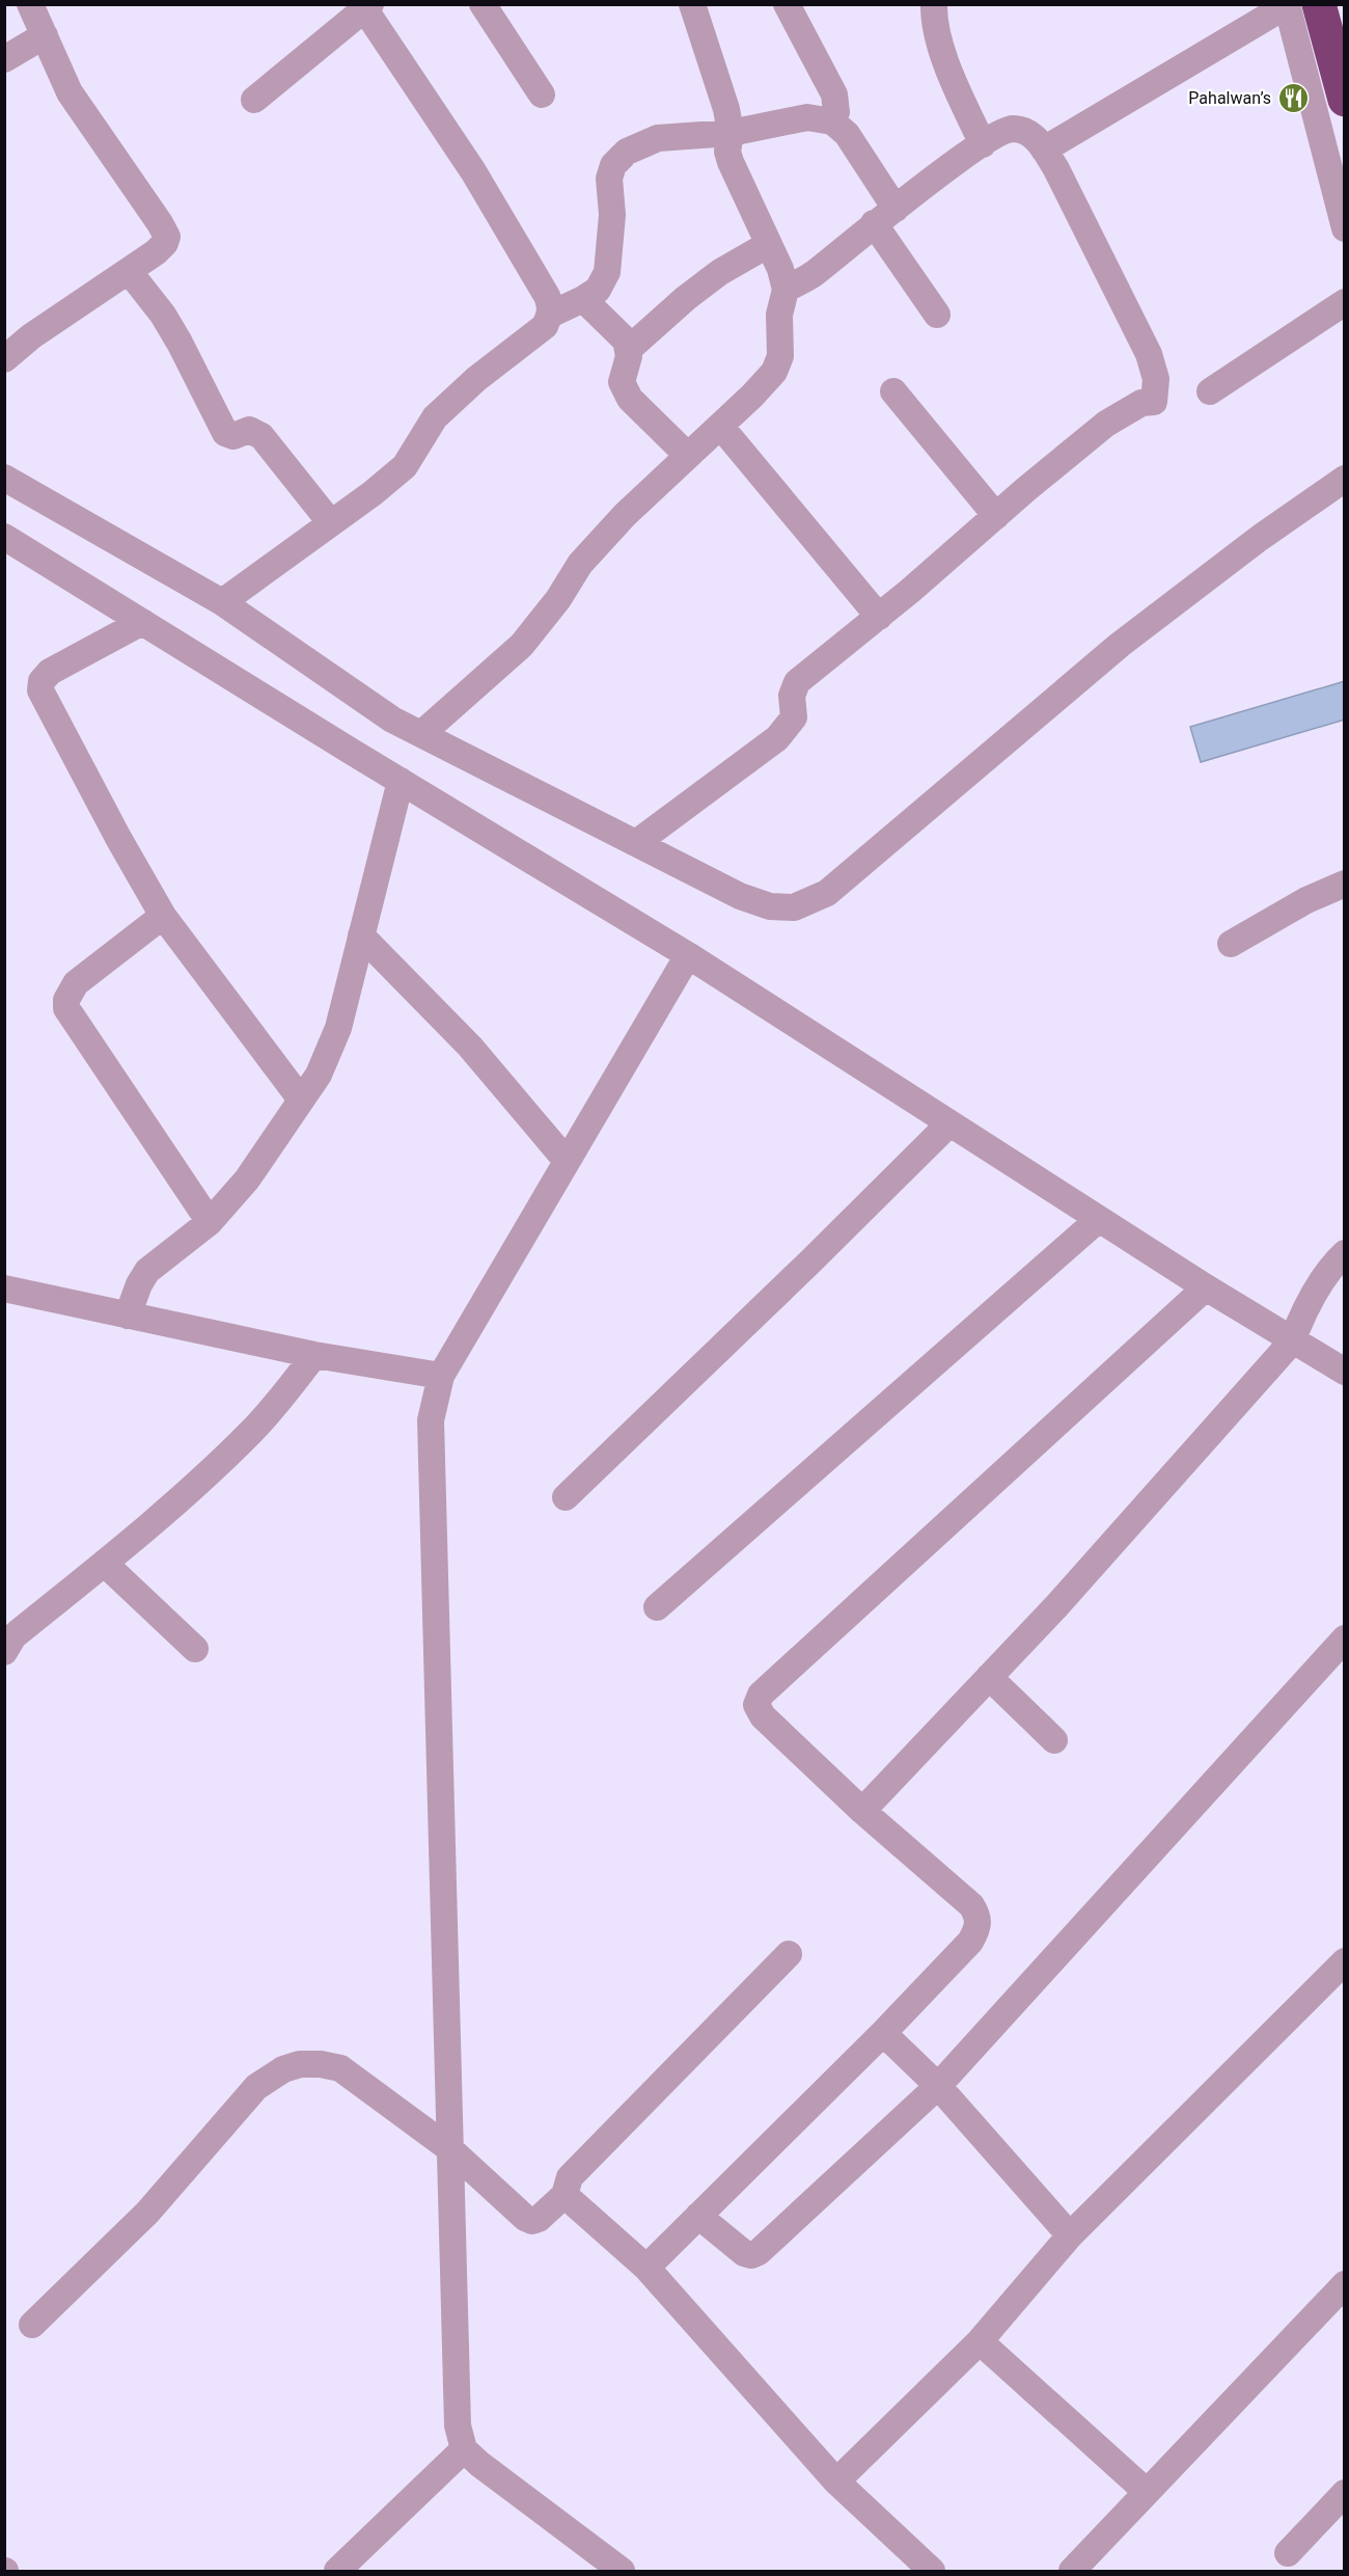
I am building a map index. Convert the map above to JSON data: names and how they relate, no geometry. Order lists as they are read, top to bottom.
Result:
{
  "places": {
    "restaurant": ["Pahalwan’s"]
  }
}
